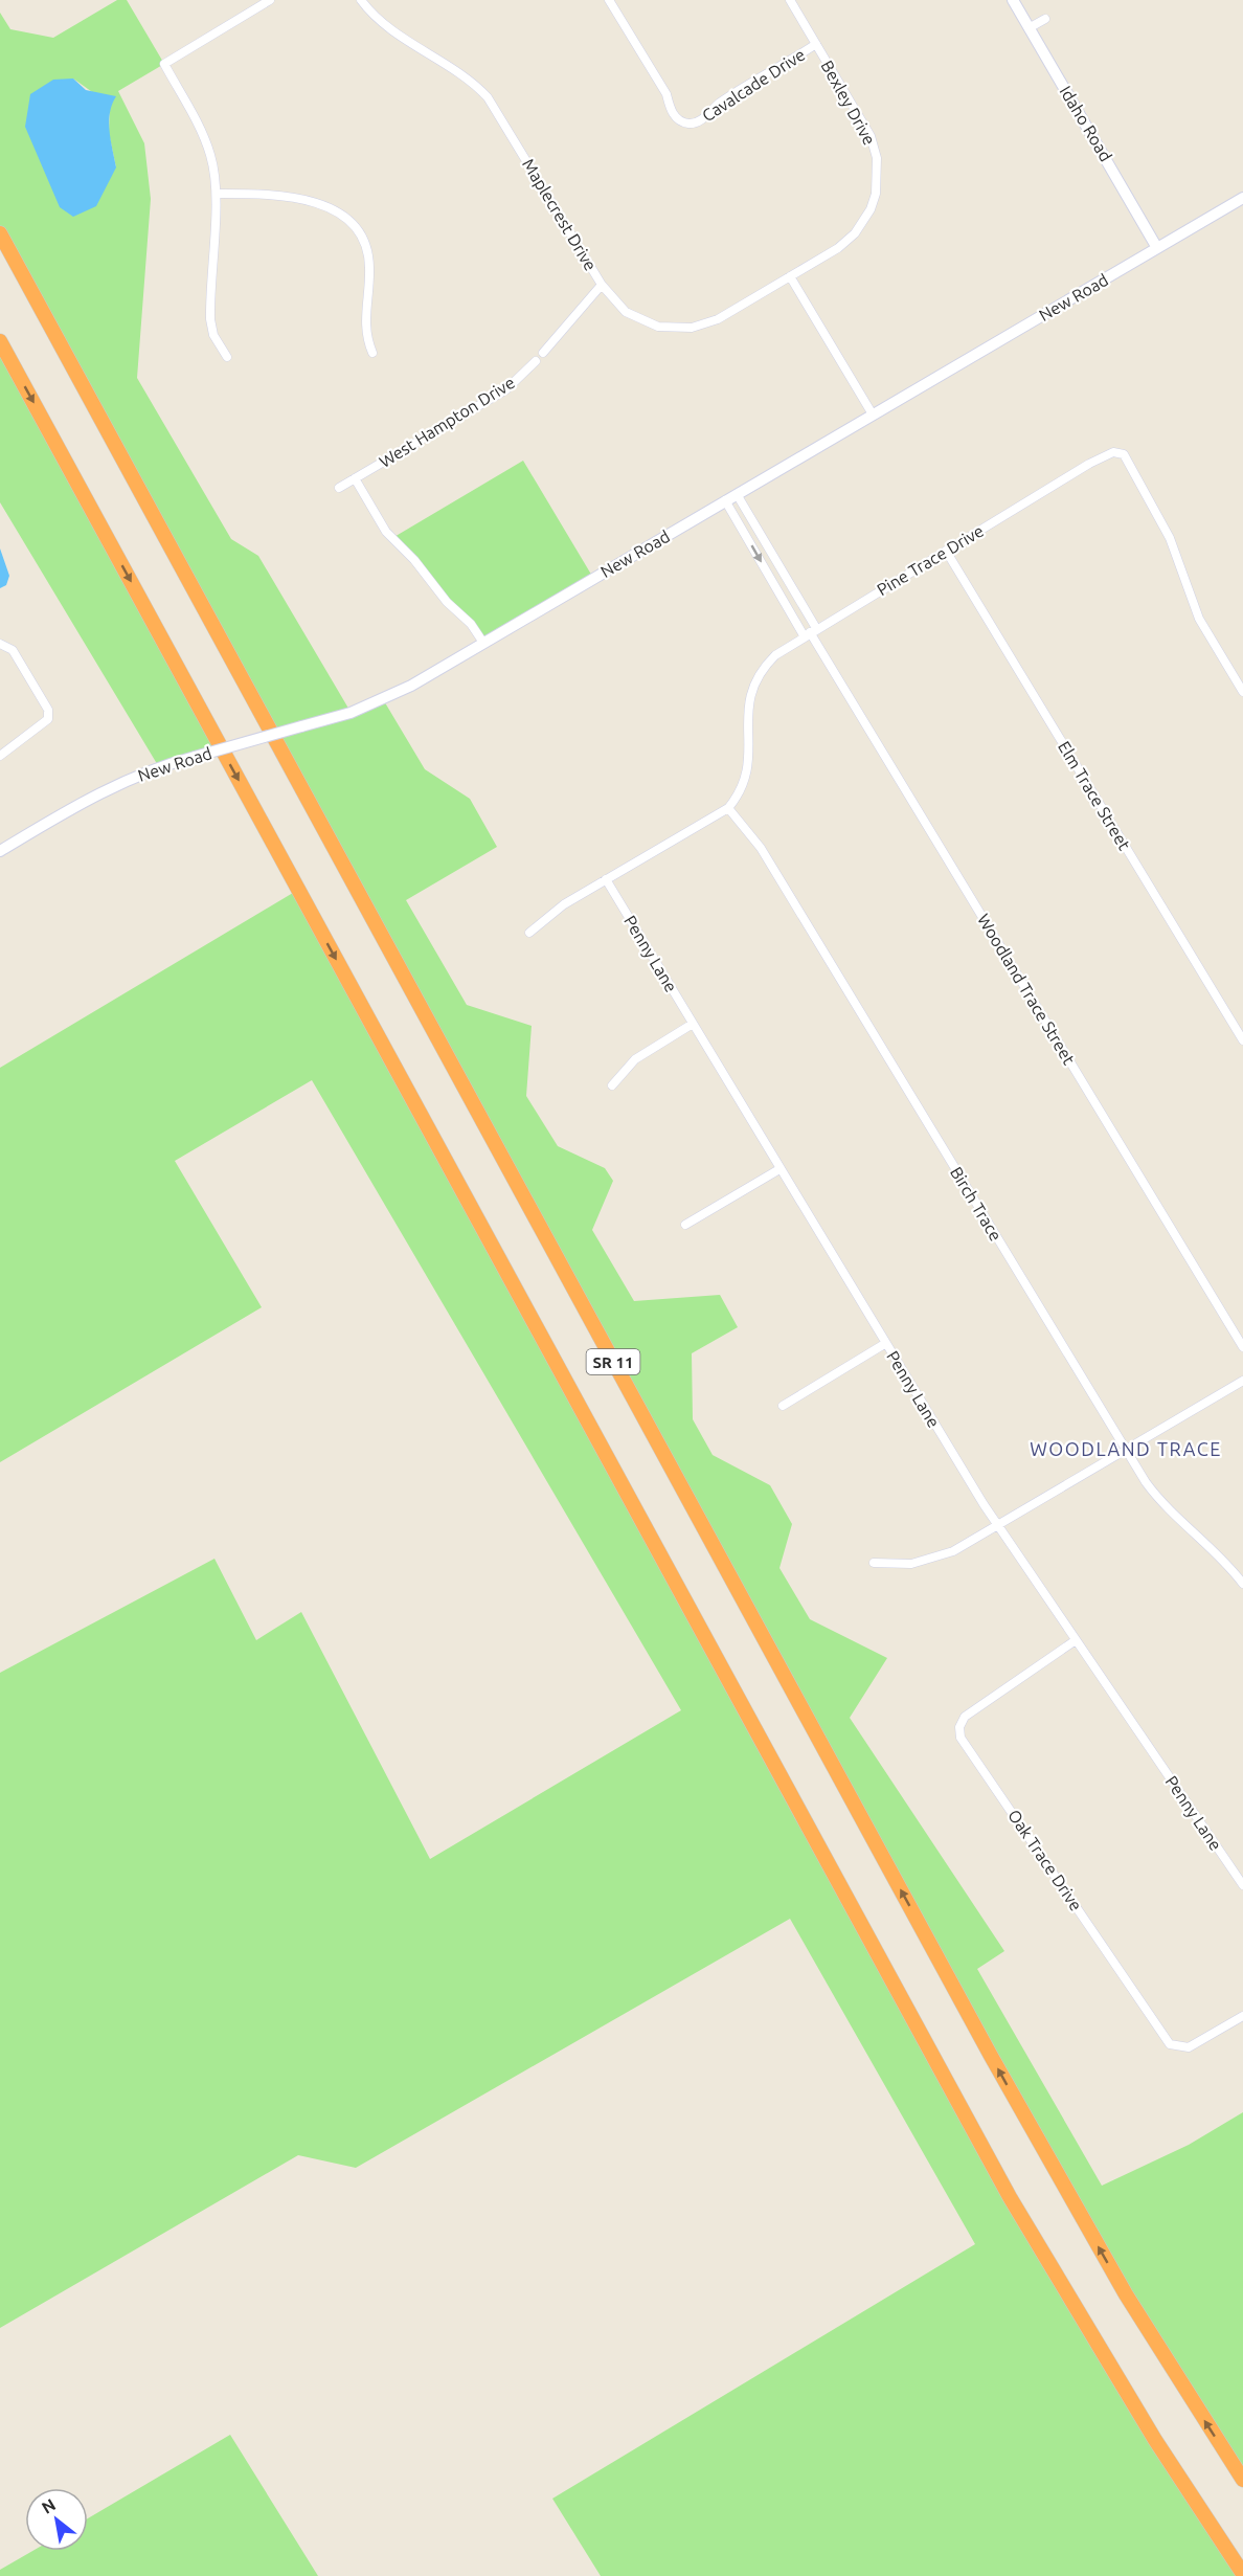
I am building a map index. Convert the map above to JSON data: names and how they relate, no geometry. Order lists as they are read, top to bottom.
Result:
{
  "streets": {
    "highway": ["SR 11"],
    "street": [
      "Cavalcade Drive",
      "Bexley Drive",
      "Idaho Road",
      "Maplecrest Drive",
      "New Road",
      "West Hampton Drive",
      "Pine Trace Drive",
      "Elm Trace Street",
      "Penny Lane",
      "Woodland Trace Street",
      "Birch Trace",
      "Oak Trace Drive"
    ]
  },
  "crossings": [
    ["Cavalcade Drive", "Bexley Drive"],
    ["Bexley Drive", "Maplecrest Drive"],
    ["Idaho Road", "New Road"],
    ["New Road", "Woodland Trace Street"],
    ["Pine Trace Drive", "Elm Trace Street"],
    ["Pine Trace Drive", "Penny Lane"],
    ["Pine Trace Drive", "Woodland Trace Street"],
    ["Pine Trace Drive", "Birch Trace"],
    ["Penny Lane", "Oak Trace Drive"]
  ],
  "districts": ["WOODLAND TRACE"],
  "north": "top left"
}
